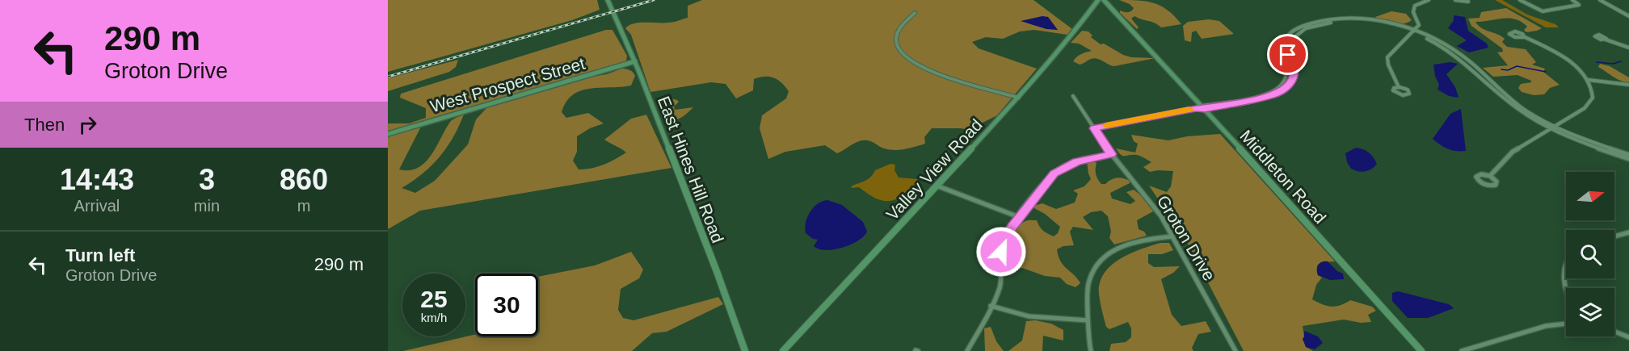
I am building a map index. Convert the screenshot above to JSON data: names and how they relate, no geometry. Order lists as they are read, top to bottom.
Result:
{
  "streets": {
    "street": [
      "West Prospect Street",
      "East Hines Hill Road",
      "Valley View Road",
      "Middleton Road",
      "Groton Drive"
    ]
  },
  "crossings": [
    ["West Prospect Street", "East Hines Hill Road"]
  ],
  "north": "right",
  "page": {
    "turn": ["290 m", "Groton Drive"],
    "then": "Then",
    "eta": [
      "14:43",
      "Arrival",
      "3",
      "min",
      "860",
      "m"
    ],
    "list": [
      {
        "name": "Turn left",
        "note": "Groton Drive",
        "value": "290 m"
      }
    ],
    "speed": "25 km/h",
    "limit": "30"
  }
}
